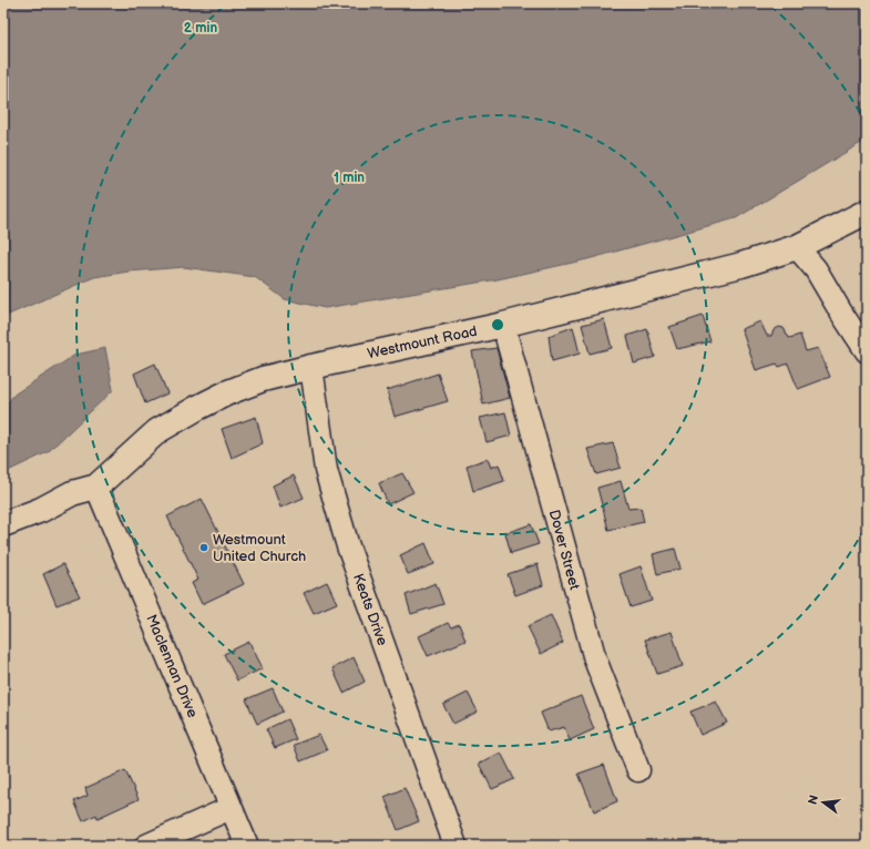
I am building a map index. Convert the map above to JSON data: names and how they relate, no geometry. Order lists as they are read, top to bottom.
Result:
{
  "streets": {
    "main road": ["Westmount Road"],
    "street": ["Dover Street", "Keats Drive", "Maclennan Drive"]
  },
  "crossings": [
    ["Westmount Road", "Dover Street"],
    ["Westmount Road", "Keats Drive"],
    ["Westmount Road", "Maclennan Drive"]
  ],
  "places": ["Westmount United Church"],
  "north": "left",
  "rings": ["2 min", "1 min"]
}
